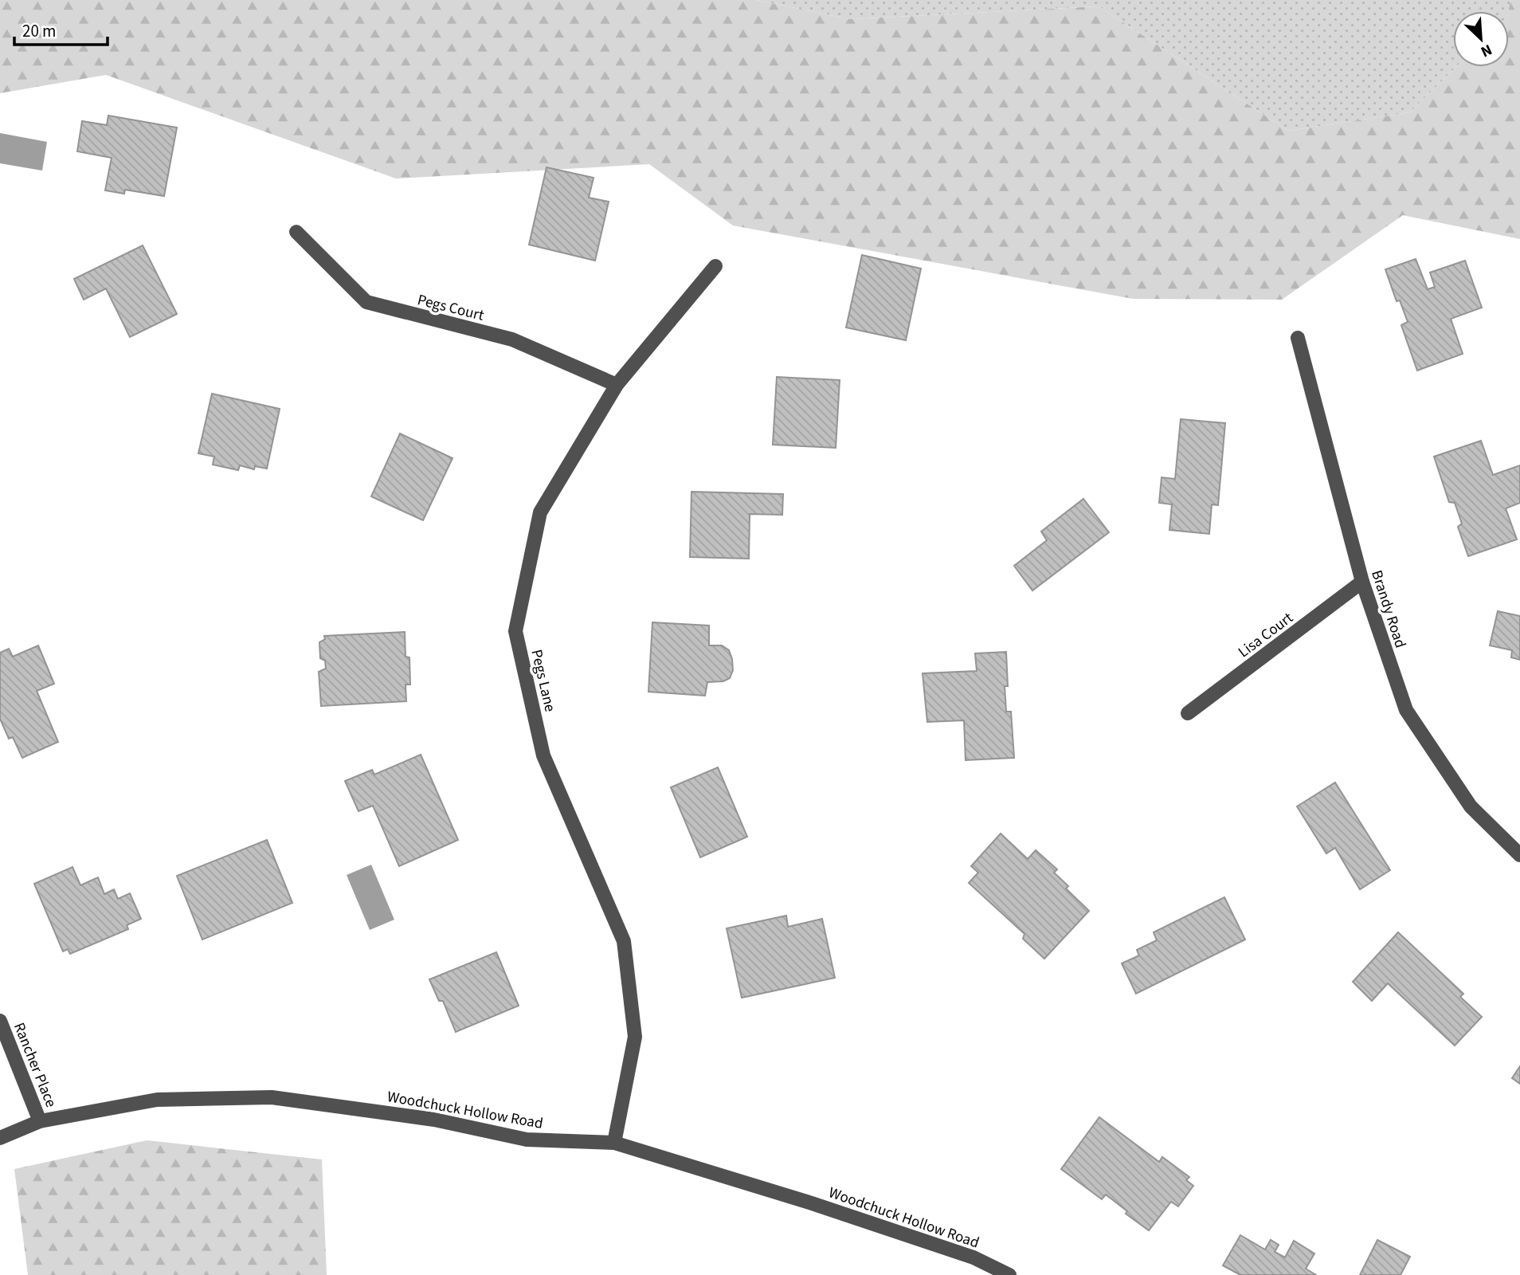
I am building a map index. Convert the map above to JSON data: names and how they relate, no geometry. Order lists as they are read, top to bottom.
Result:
{
  "streets": {
    "street": [
      "Pegs Court",
      "Brandy Road",
      "Lisa Court",
      "Pegs Lane",
      "Rancher Place",
      "Woodchuck Hollow Road"
    ]
  },
  "crossings": [
    ["Pegs Court", "Pegs Lane"],
    ["Brandy Road", "Lisa Court"],
    ["Pegs Lane", "Woodchuck Hollow Road"],
    ["Rancher Place", "Woodchuck Hollow Road"]
  ],
  "scale_bar": "20 m",
  "north": "bottom right"
}
